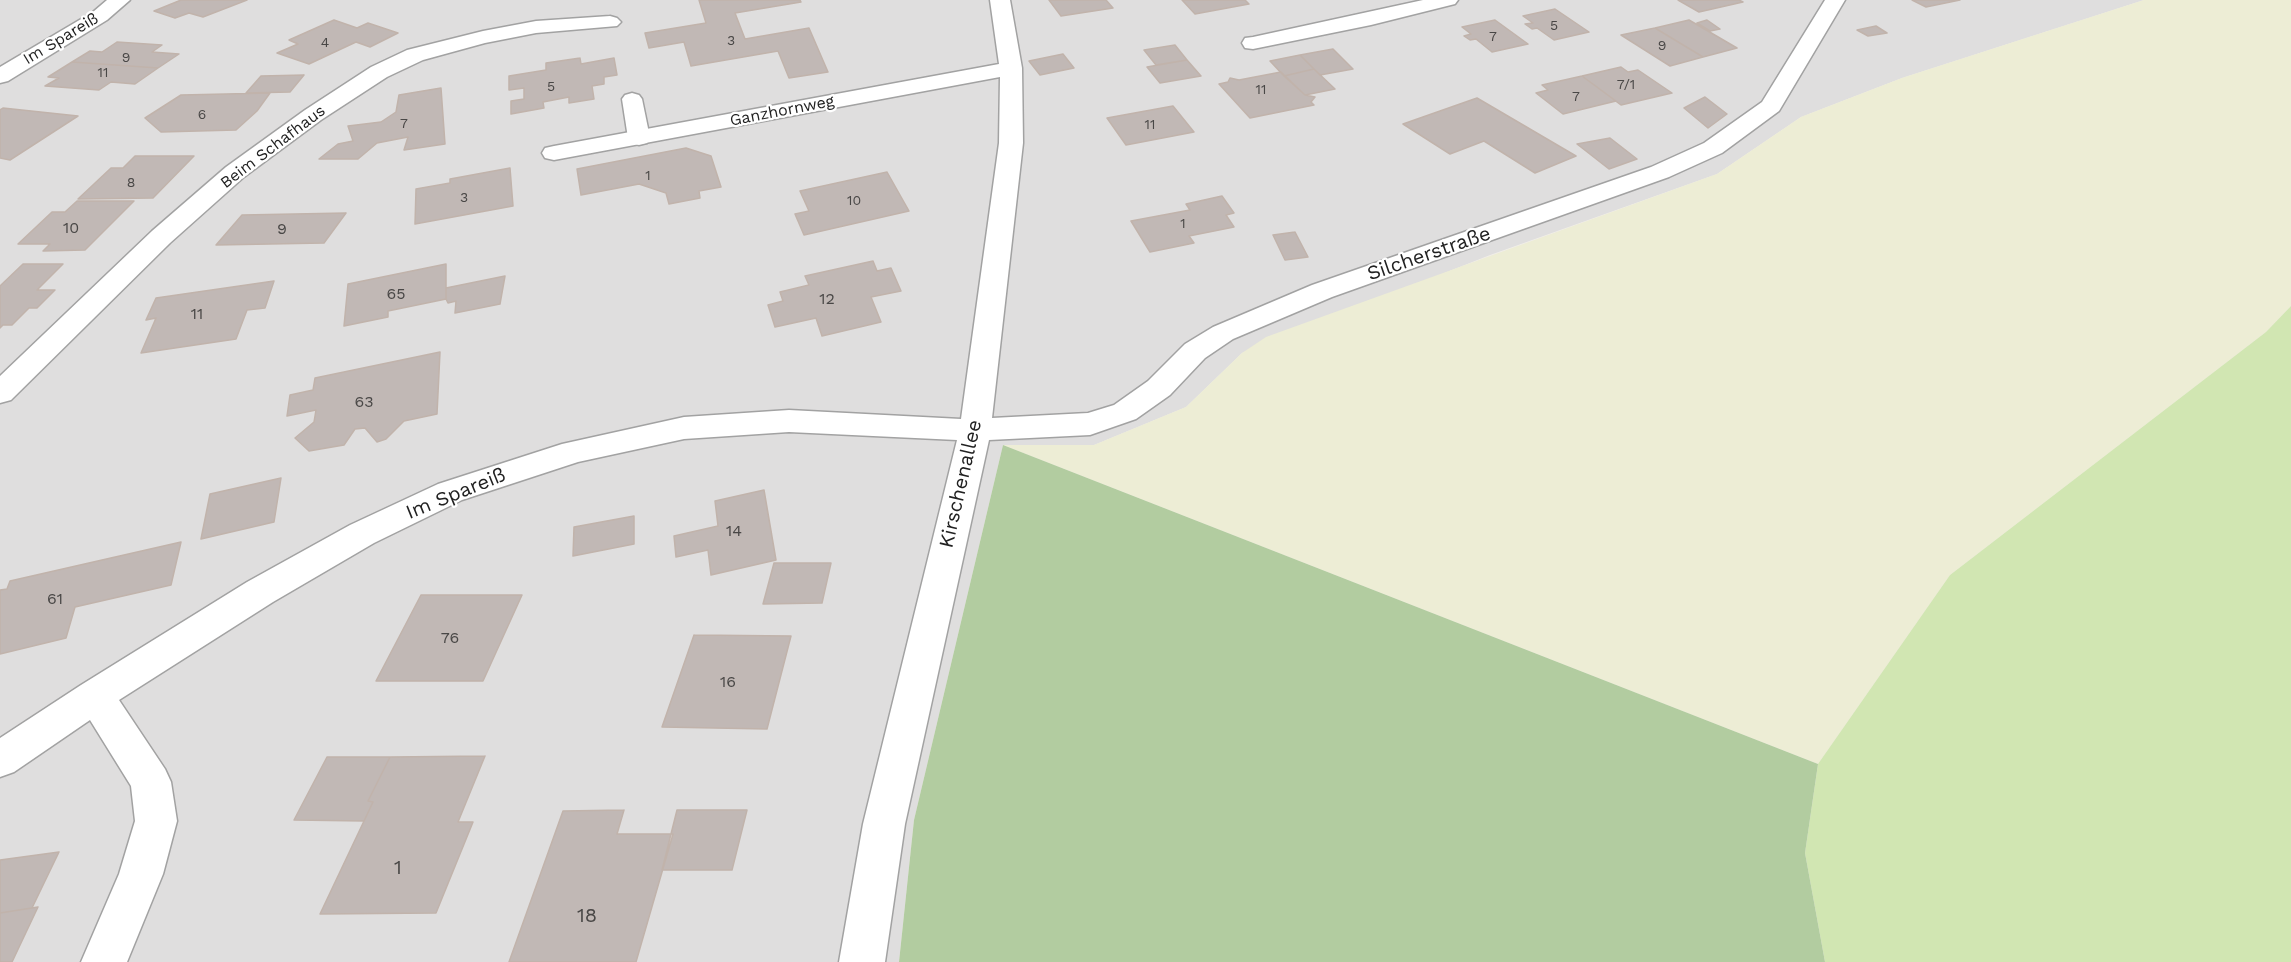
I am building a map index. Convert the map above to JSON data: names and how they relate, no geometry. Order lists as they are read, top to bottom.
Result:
{
  "streets": {
    "street": [
      "Im Spareiß",
      "Ganzhornweg",
      "Beim Schafhaus",
      "Silcherstraße",
      "Kirschenallee"
    ]
  },
  "crossings": [
    ["Im Spareiß", "Silcherstraße"],
    ["Im Spareiß", "Kirschenallee"],
    ["Ganzhornweg", "Kirschenallee"],
    ["Silcherstraße", "Kirschenallee"]
  ],
  "house_numbers": [
    "5",
    "7",
    "3",
    "4",
    "9",
    "9",
    "11",
    "7/1",
    "5",
    "11",
    "7",
    "6",
    "7",
    "11",
    "1",
    "8",
    "3",
    "10",
    "1",
    "10",
    "9",
    "65",
    "12",
    "11",
    "63",
    "14",
    "61",
    "76",
    "16",
    "1",
    "18"
  ]
}
